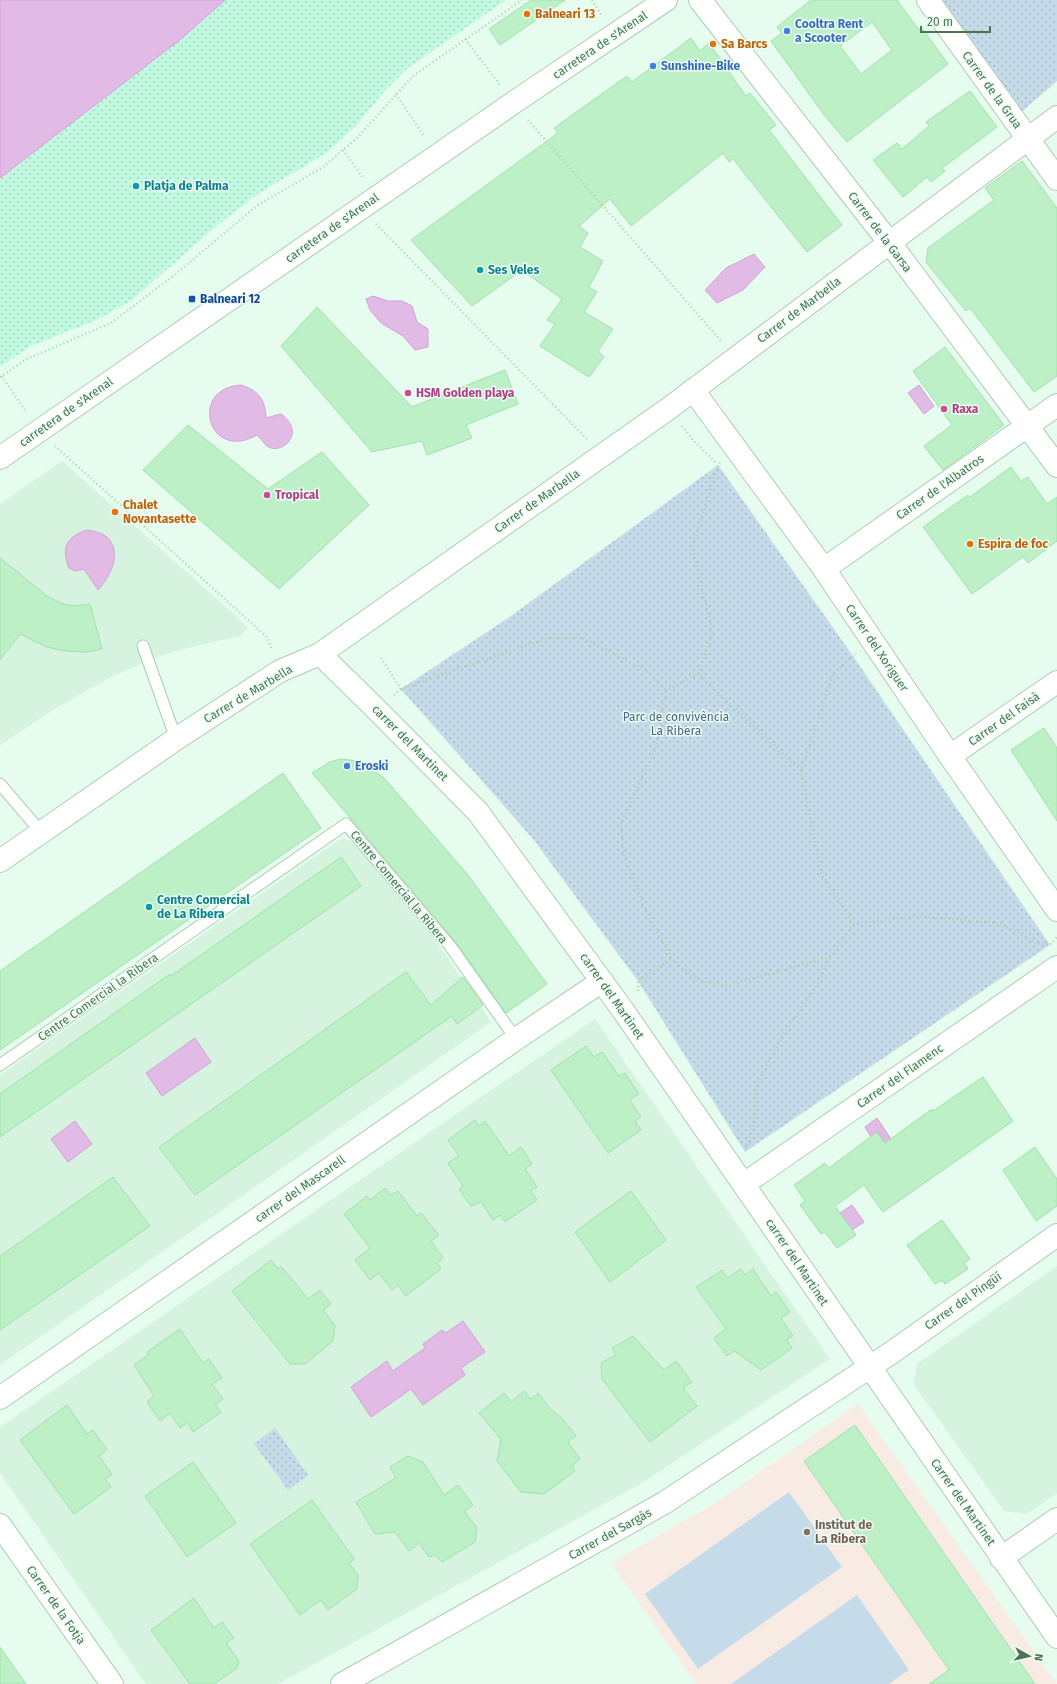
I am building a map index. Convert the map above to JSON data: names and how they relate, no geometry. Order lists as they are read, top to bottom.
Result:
{
  "streets": {
    "street": [
      "carretera de s'Arenal",
      "Carrer de la Grua",
      "Carrer de la Garsa",
      "Carrer de Marbella",
      "Carrer de l'Albatros",
      "Carrer del Xoriguer",
      "Carrer del Faisà",
      "carrer del Martinet",
      "Carrer del Flamenc",
      "carrer del Mascarell",
      "Carrer del Pingüí",
      "Carrer del Martinet",
      "Carrer del Sargàs",
      "Carrer de la Fotja"
    ],
    "lane": ["Centre Comercial la Ribera"]
  },
  "crossings": [
    ["Carrer de la Grua", "Carrer de Marbella"],
    ["Carrer de la Garsa", "Carrer de Marbella"],
    ["Carrer de la Garsa", "Carrer de l'Albatros"],
    ["Carrer de Marbella", "Carrer del Xoriguer"],
    ["Carrer de Marbella", "carrer del Martinet"],
    ["Carrer de l'Albatros", "Carrer del Xoriguer"],
    ["Carrer del Xoriguer", "Carrer del Faisà"],
    ["carrer del Martinet", "Carrer del Flamenc"],
    ["carrer del Martinet", "carrer del Mascarell"],
    ["carrer del Martinet", "Carrer del Pingüí"],
    ["carrer del Martinet", "Carrer del Martinet"],
    ["carrer del Martinet", "Carrer del Sargàs"],
    ["Centre Comercial la Ribera", "carrer del Mascarell"],
    ["Carrer del Pingüí", "Carrer del Martinet"],
    ["Carrer del Pingüí", "Carrer del Sargàs"],
    ["Carrer del Martinet", "Carrer del Sargàs"]
  ],
  "parks": ["Parc de convivència La Ribera"],
  "places": {
    "other": [
      "Balneari 13",
      "Cooltra Rent a Scooter",
      "Sa Barcs",
      "Sunshine-Bike",
      "Platja de Palma",
      "Ses Veles",
      "HSM Golden playa",
      "Raxa",
      "Tropical",
      "Chalet Novantasette",
      "Espira de foc",
      "Eroski",
      "Centre Comercial de La Ribera",
      "Institut de La Ribera"
    ],
    "transit": ["Balneari 12"]
  },
  "scale_bar": "20 m",
  "north": "right"
}
